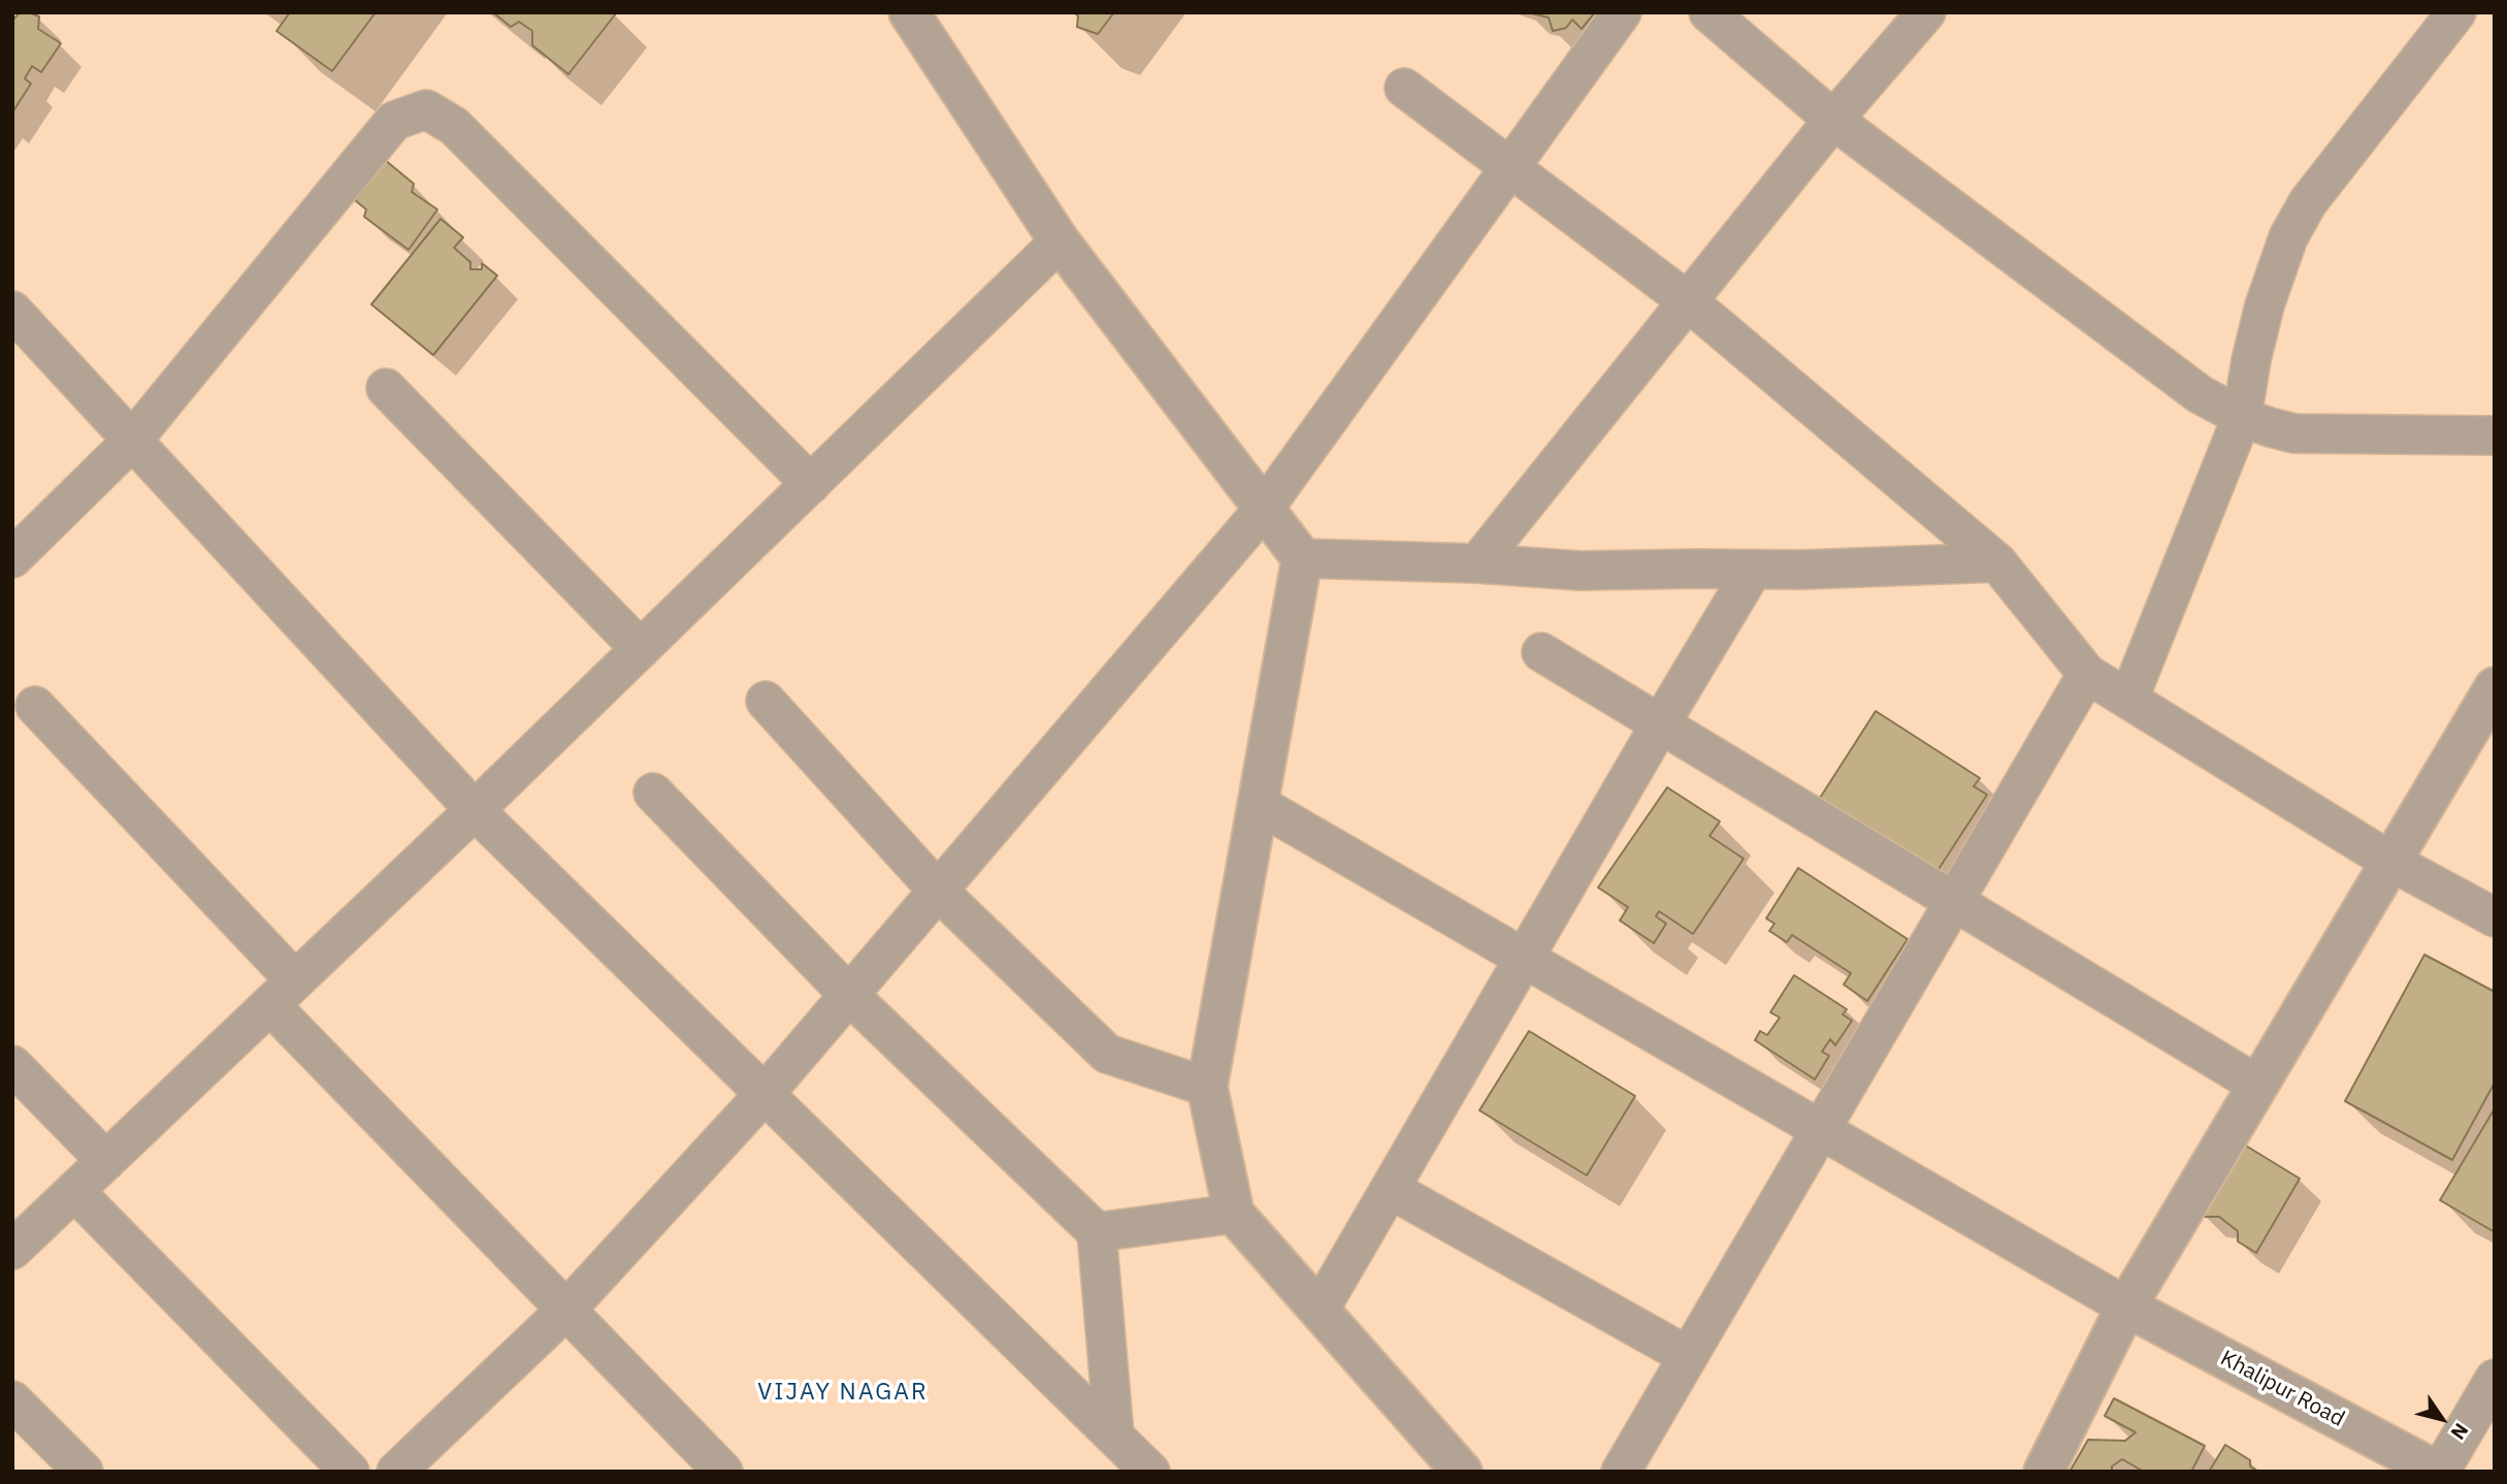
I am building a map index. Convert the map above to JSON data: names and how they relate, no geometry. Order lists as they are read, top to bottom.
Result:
{
  "streets": {
    "street": ["Khalipur Road"]
  },
  "districts": ["VIJAY NAGAR"],
  "north": "bottom right"
}
